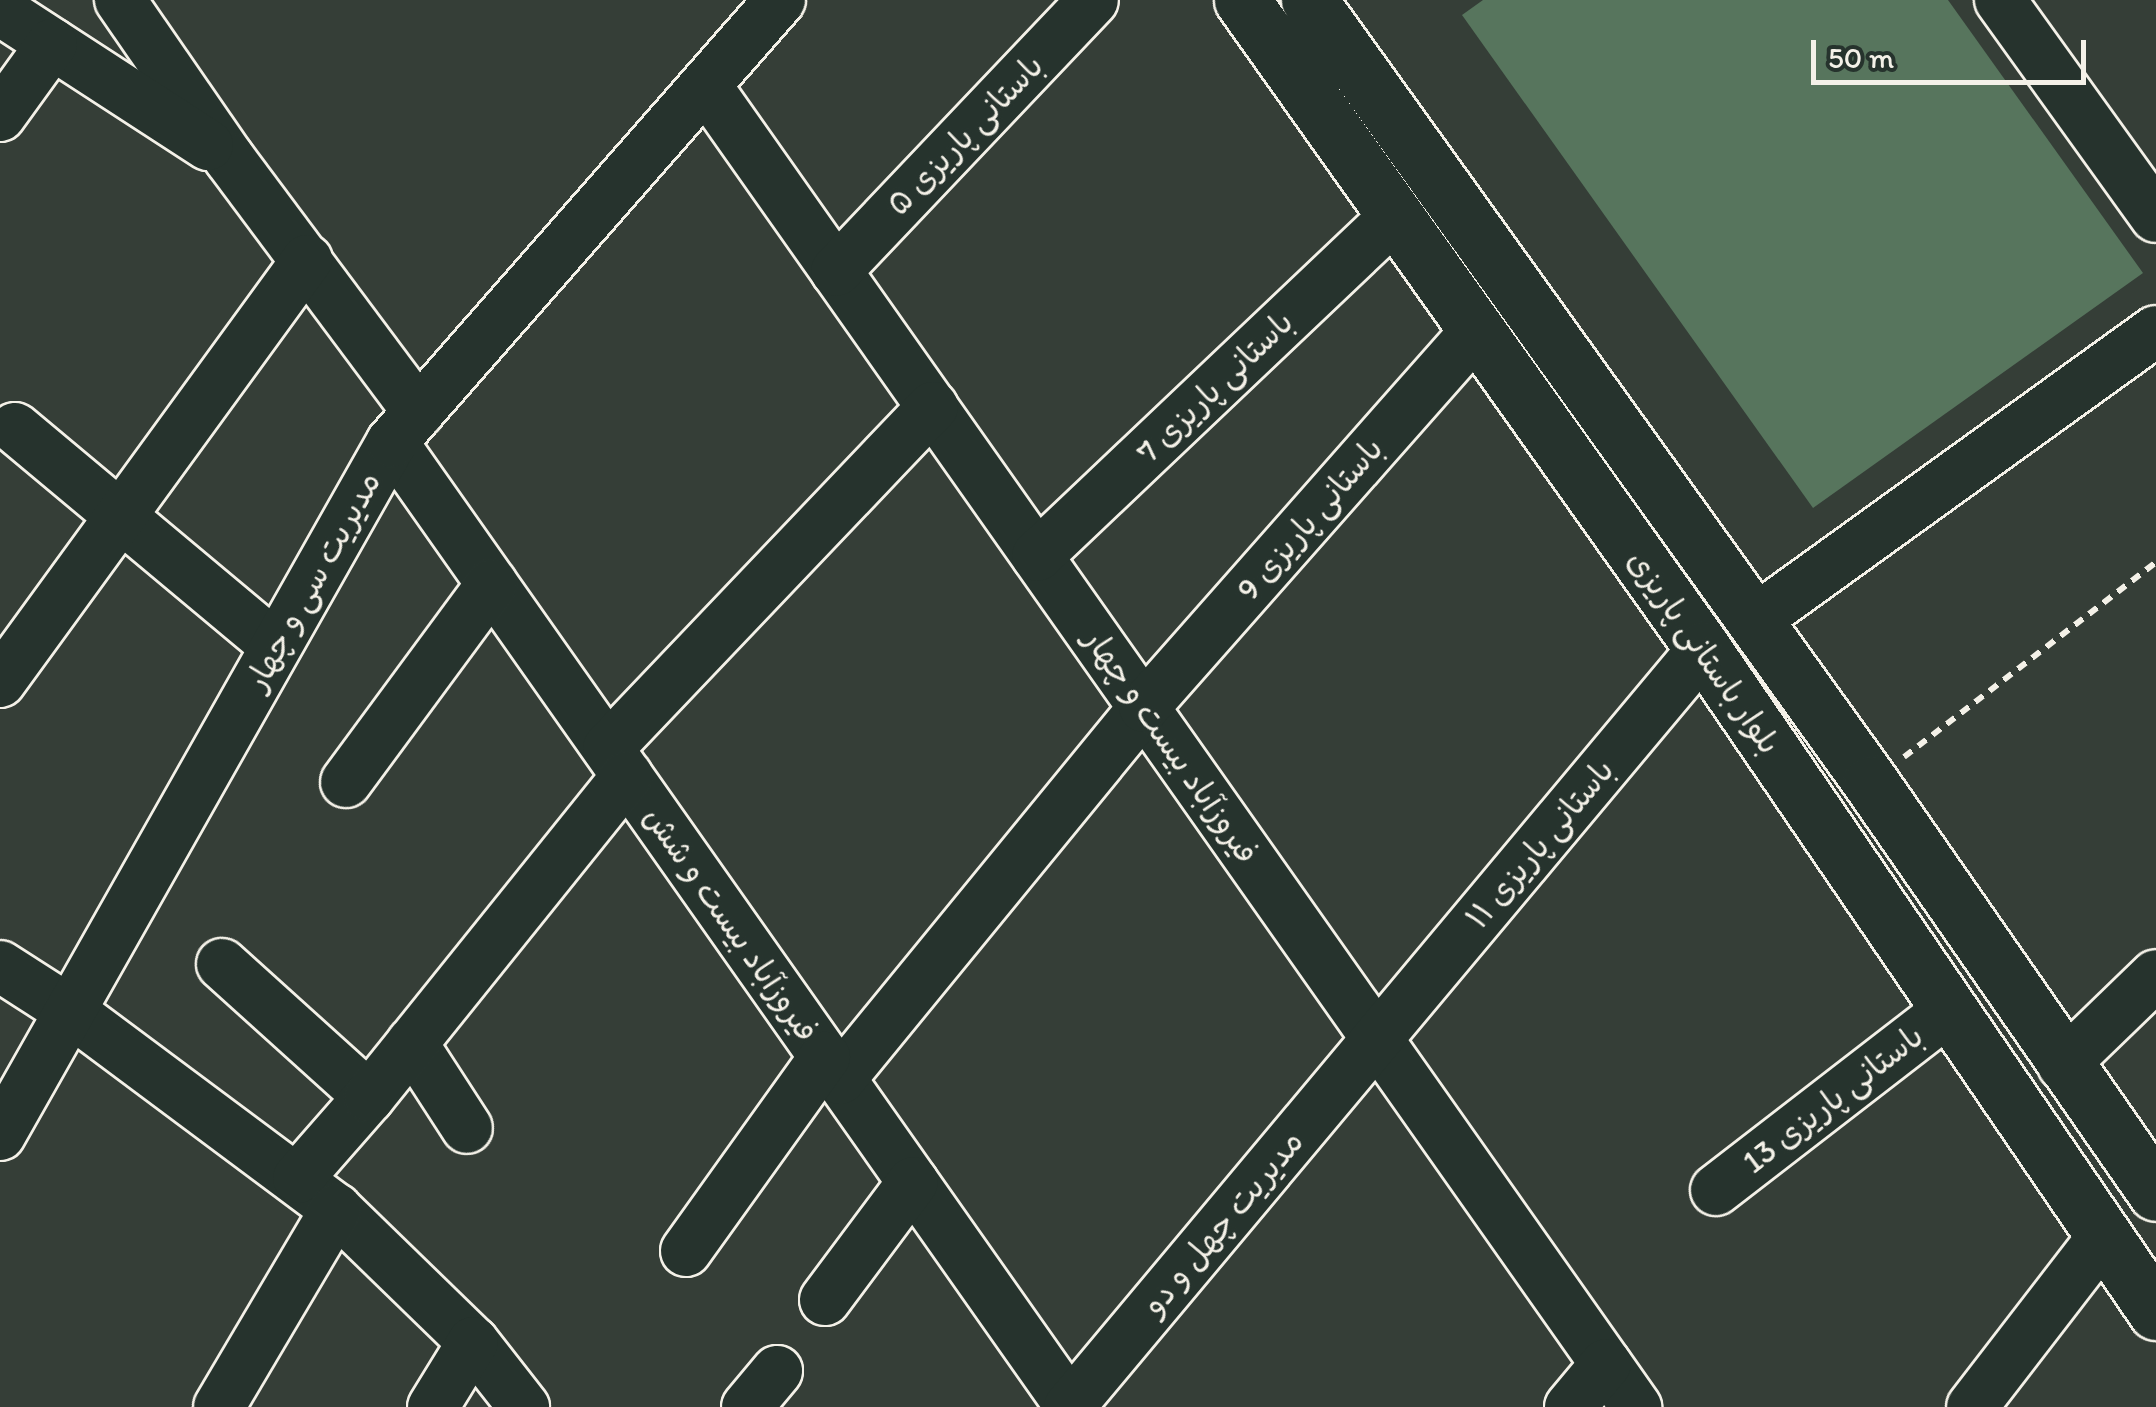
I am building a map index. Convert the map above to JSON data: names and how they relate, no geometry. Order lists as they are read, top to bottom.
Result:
{
  "streets": {
    "main road": ["بلوار باستانی پاریزی"],
    "street": [
      "باستانی پاریزی ۵",
      "باستانی پاریزی 7",
      "باستانی پاریزی 9",
      "مدیریت سی و چهار",
      "فیروزآباد بیست و چهار",
      "باستانی پاریزی ۱۱",
      "فیروزآباد بیست و شش",
      "باستانی پاریزی 13",
      "مدیریت چهل و دو"
    ]
  },
  "crossings": [
    ["باستانی پاریزی ۵", "فیروزآباد بیست و چهار"],
    ["باستانی پاریزی 7", "بلوار باستانی پاریزی"],
    ["باستانی پاریزی 7", "فیروزآباد بیست و چهار"],
    ["باستانی پاریزی 9", "بلوار باستانی پاریزی"],
    ["باستانی پاریزی 9", "فیروزآباد بیست و چهار"],
    ["باستانی پاریزی 9", "فیروزآباد بیست و شش"],
    ["مدیریت سی و چهار", "فیروزآباد بیست و چهار"],
    ["مدیریت سی و چهار", "فیروزآباد بیست و شش"],
    ["بلوار باستانی پاریزی", "باستانی پاریزی ۱۱"],
    ["بلوار باستانی پاریزی", "باستانی پاریزی 13"],
    ["فیروزآباد بیست و چهار", "باستانی پاریزی ۱۱"],
    ["فیروزآباد بیست و چهار", "مدیریت چهل و دو"],
    ["باستانی پاریزی ۱۱", "مدیریت چهل و دو"],
    ["فیروزآباد بیست و شش", "مدیریت چهل و دو"]
  ],
  "scale_bar": "50 m"
}
